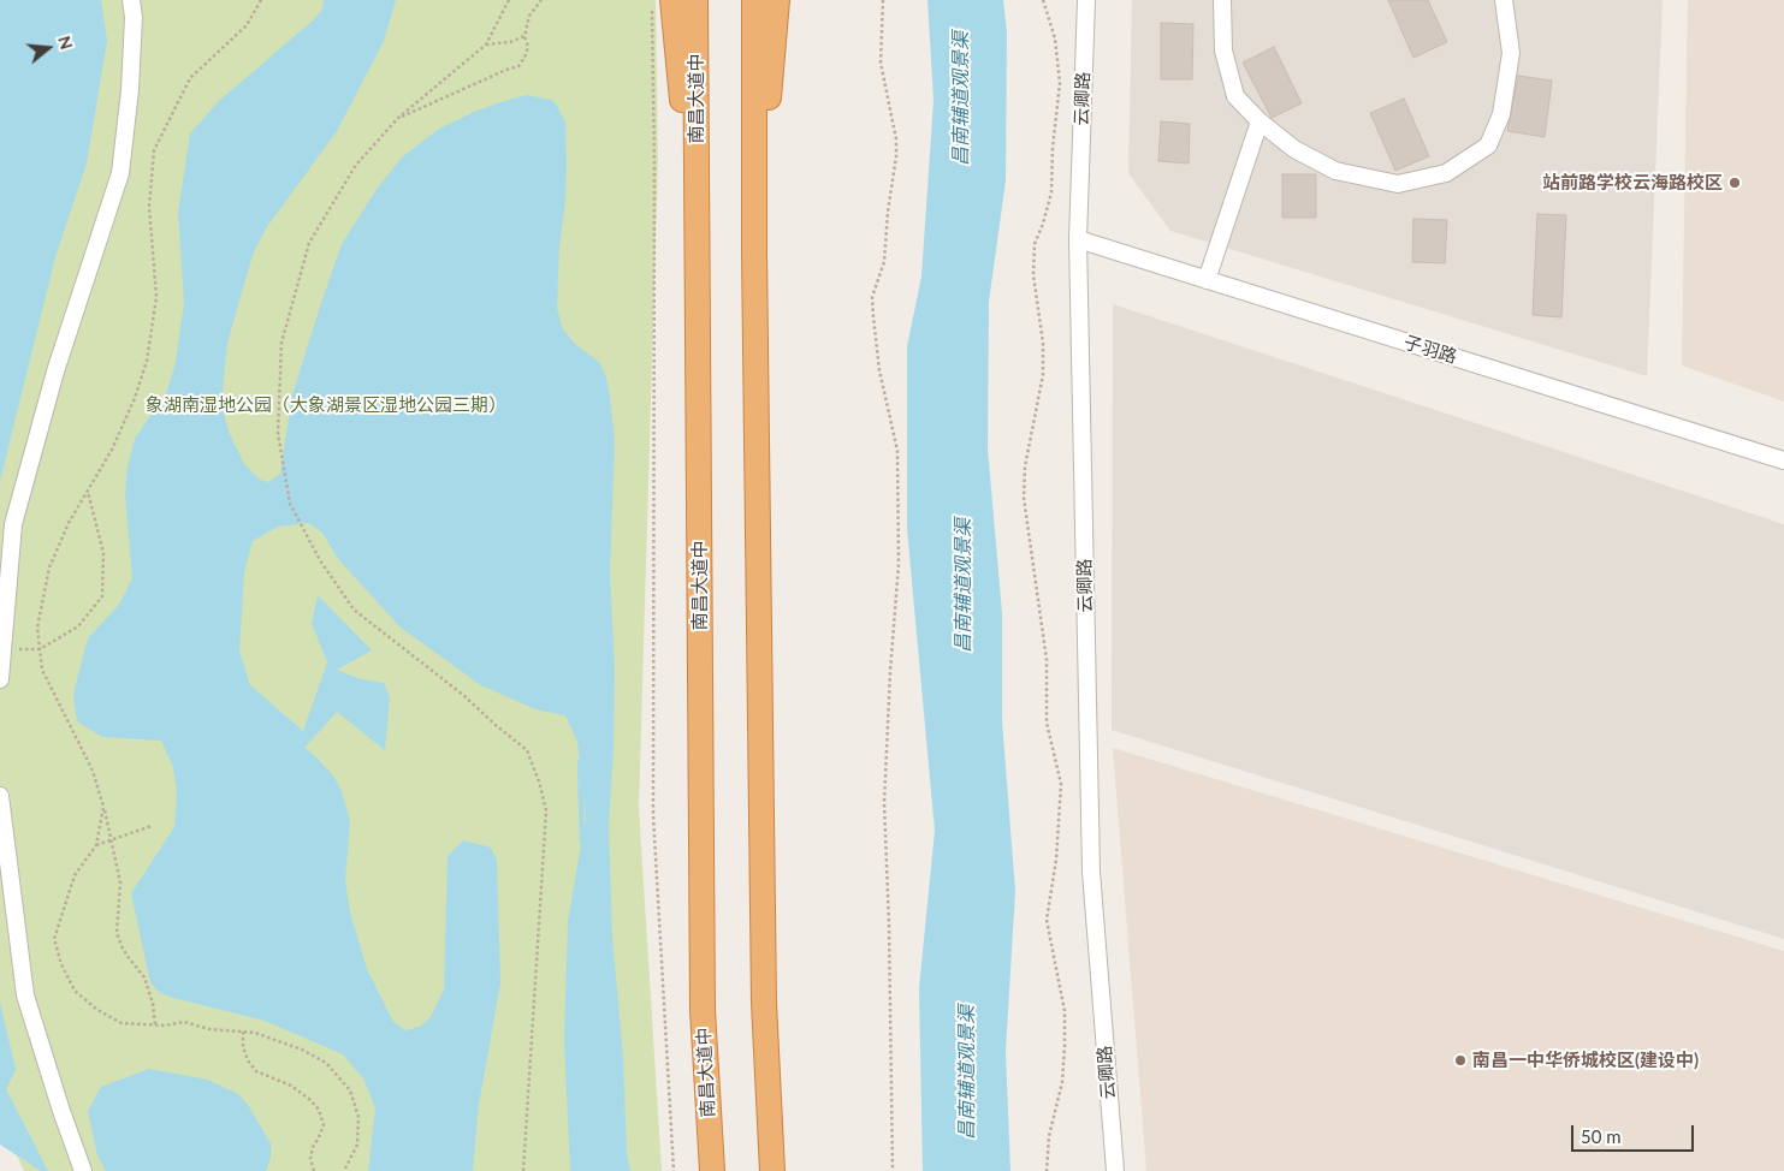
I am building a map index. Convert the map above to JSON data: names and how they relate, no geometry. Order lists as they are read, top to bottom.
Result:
{
  "streets": {
    "highway": ["南昌大道中"],
    "street": ["云卿路", "子羽路"]
  },
  "crossings": [
    ["云卿路", "子羽路"]
  ],
  "water": ["昌南辅道观景渠"],
  "parks": ["象湖南湿地公园（大象湖景区湿地公园三期）"],
  "places": ["站前路学校云海路校区", "南昌一中华侨城校区(建设中)"],
  "scale_bar": "50 m",
  "north": "right"
}
